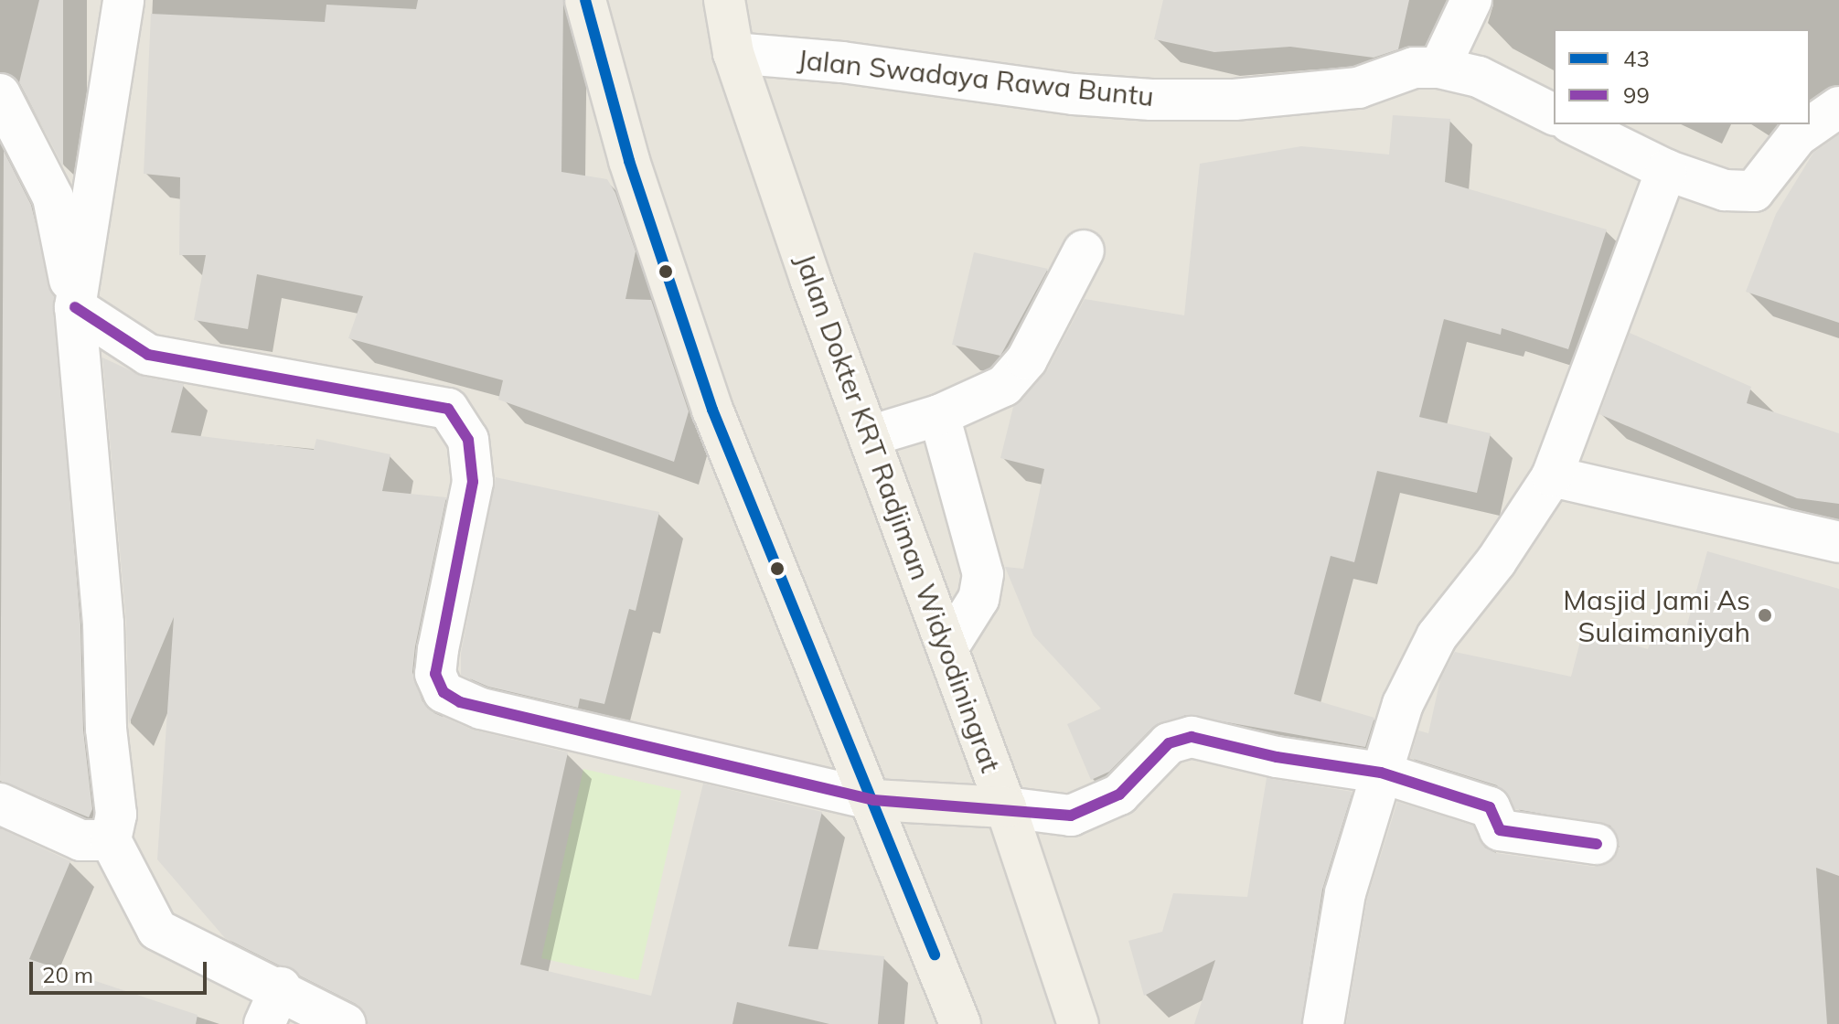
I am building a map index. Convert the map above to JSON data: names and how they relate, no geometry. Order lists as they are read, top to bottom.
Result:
{
  "streets": {
    "main road": ["Jalan Dokter KRT Radjiman Widyodiningrat"],
    "street": ["Jalan Swadaya Rawa Buntu"]
  },
  "crossings": [
    ["Jalan Swadaya Rawa Buntu", "Jalan Dokter KRT Radjiman Widyodiningrat"]
  ],
  "places": ["Masjid Jami As Sulaimaniyah"],
  "lines": ["transit line 43", "transit line 99"],
  "legend": ["43", "99"],
  "scale_bar": "20 m"
}
